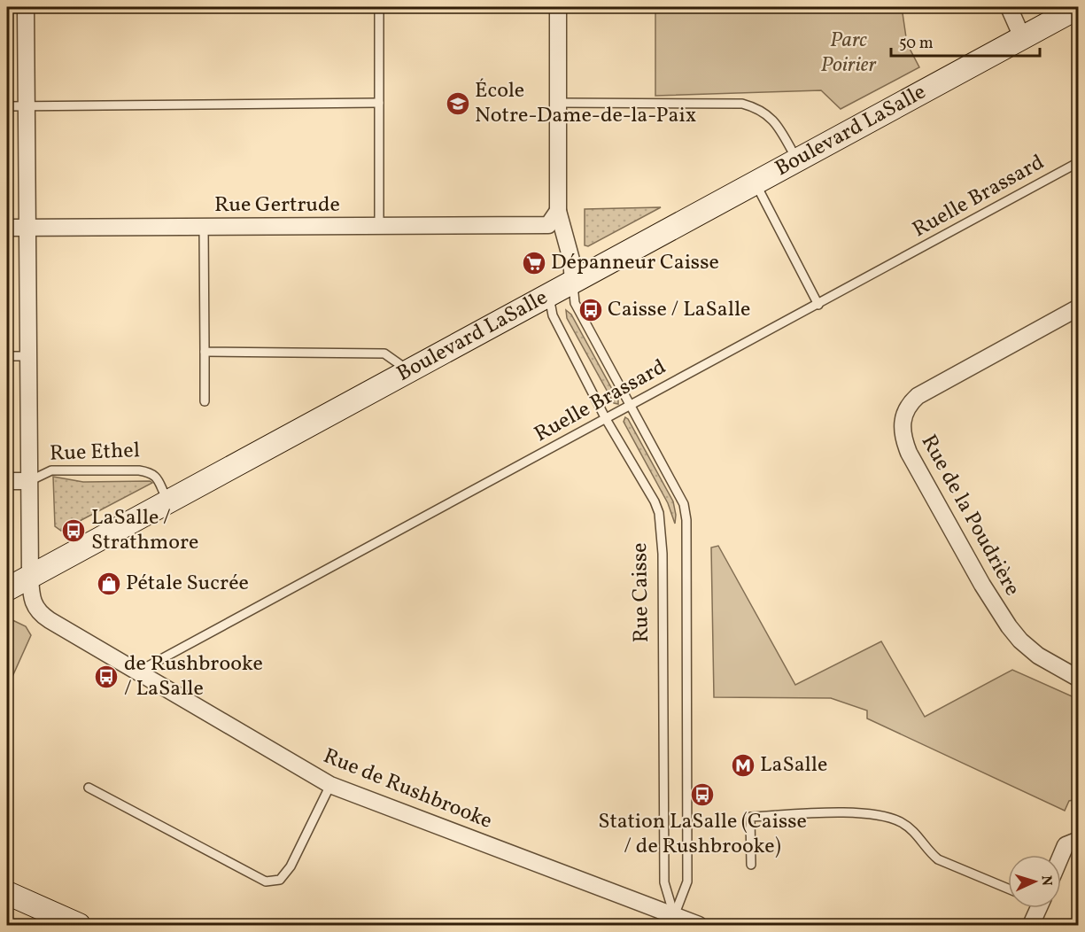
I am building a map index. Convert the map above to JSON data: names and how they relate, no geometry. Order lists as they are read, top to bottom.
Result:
{
  "streets": {
    "main road": ["Boulevard LaSalle"],
    "street": [
      "Rue Gertrude",
      "Rue Ethel",
      "Rue de la Poudrière",
      "Rue de Rushbrooke"
    ],
    "lane": ["Ruelle Brassard", "Rue Caisse"]
  },
  "crossings": [
    ["Boulevard LaSalle", "Rue Ethel"],
    ["Boulevard LaSalle", "Rue Caisse"],
    ["Boulevard LaSalle", "Rue de Rushbrooke"],
    ["Ruelle Brassard", "Rue Caisse"],
    ["Ruelle Brassard", "Rue de Rushbrooke"],
    ["Rue Gertrude", "Rue de Rushbrooke"],
    ["Rue Ethel", "Rue de Rushbrooke"],
    ["Rue Caisse", "Rue de Rushbrooke"]
  ],
  "parks": ["Parc Poirier"],
  "places": {
    "school or university": ["École Notre-Dame-de-la-Paix"],
    "supermarket": ["Dépanneur Caisse"],
    "bus stop": [
      "Caisse / LaSalle",
      "LaSalle / Strathmore",
      "de Rushbrooke / LaSalle",
      "Station LaSalle (Caisse / de Rushbrooke)"
    ],
    "shop": ["Pétale Sucrée"],
    "metro station": ["LaSalle"]
  },
  "scale_bar": "50 m",
  "north": "right"
}
